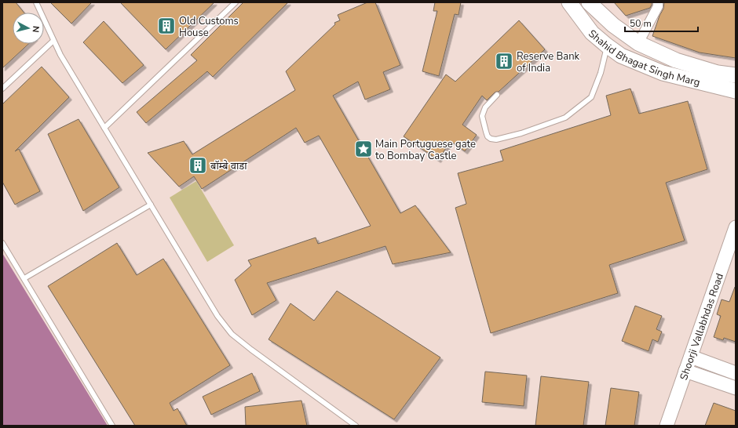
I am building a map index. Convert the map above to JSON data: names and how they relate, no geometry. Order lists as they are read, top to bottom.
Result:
{
  "streets": {
    "main road": ["Shahid Bhagat Singh Marg"],
    "street": ["Shoorji Vallabhdas Road"]
  },
  "places": {
    "building": ["Old Customs House", "Reserve Bank of India", "बॉम्बे वाडा"],
    "place": ["Main Portuguese gate to Bombay Castle"]
  },
  "scale_bar": "50 m",
  "north": "right"
}
